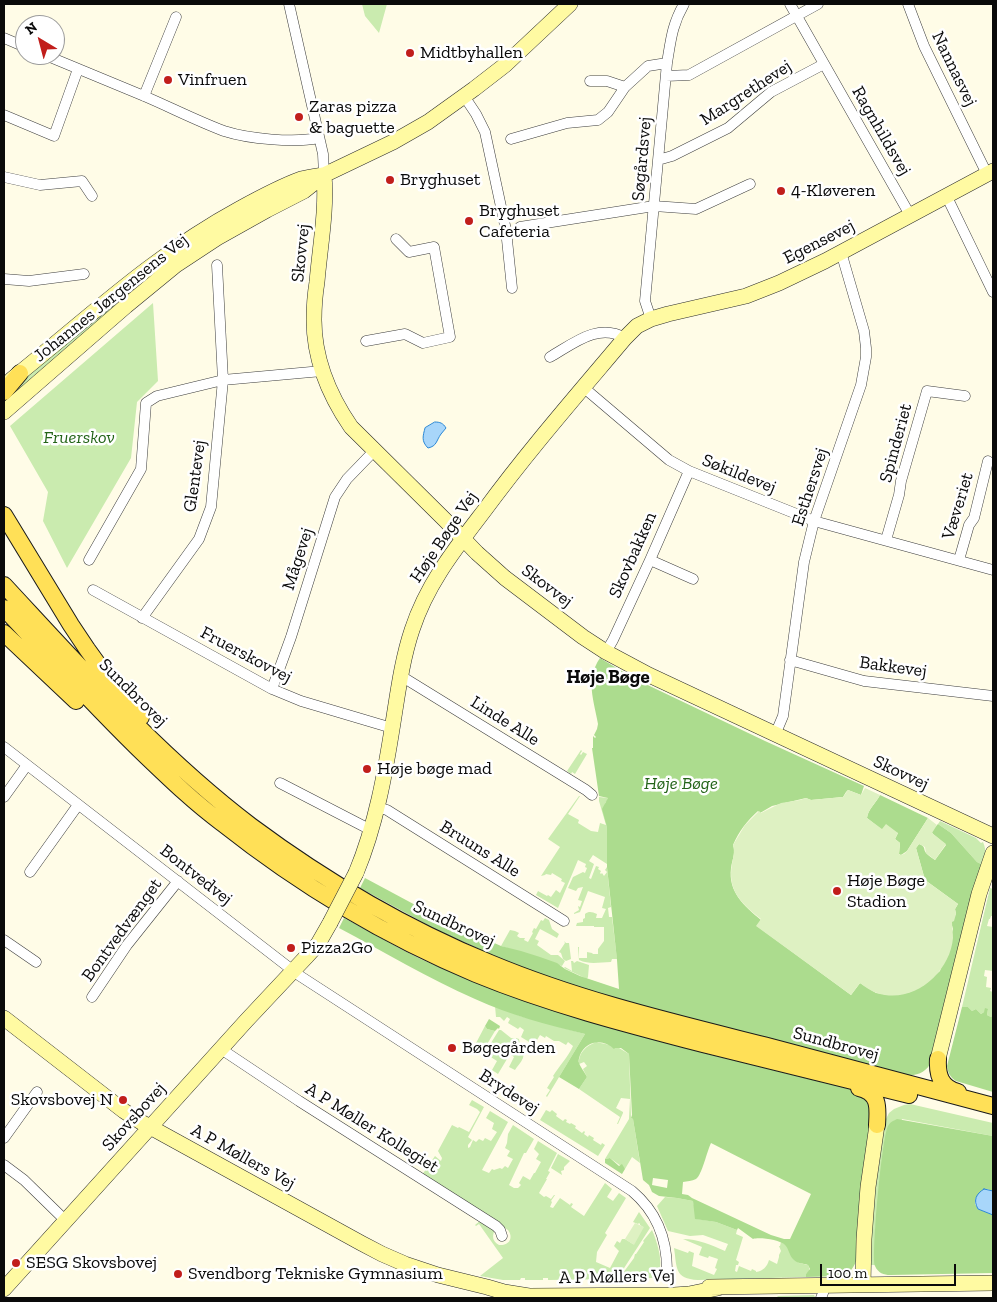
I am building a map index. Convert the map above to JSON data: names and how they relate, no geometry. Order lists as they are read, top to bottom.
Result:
{
  "streets": {
    "main road": ["Sundbrovej"],
    "street": [
      "Nannasvej",
      "Margrethevej",
      "Ragnhildsvej",
      "Søgårdsvej",
      "Egensevej",
      "Skovvej",
      "Johannes Jørgensens Vej",
      "Spinderiet",
      "Søkildevej",
      "Glentevej",
      "Esthersvej",
      "Væveriet",
      "Høje Bøge Vej",
      "Skovbakken",
      "Mågevej",
      "Fruerskovvej",
      "Bakkevej",
      "Linde Alle",
      "Bruuns Alle",
      "Bontvedvej",
      "Bontvedvænget",
      "Brydevej",
      "Skovsbovej",
      "A P Møller Kollegiet",
      "A P Møllers Vej"
    ]
  },
  "crossings": [
    ["Nannasvej", "Egensevej"],
    ["Margrethevej", "Ragnhildsvej"],
    ["Margrethevej", "Søgårdsvej"],
    ["Ragnhildsvej", "Egensevej"],
    ["Søgårdsvej", "Egensevej"],
    ["Søgårdsvej", "Høje Bøge Vej"],
    ["Egensevej", "Esthersvej"],
    ["Egensevej", "Høje Bøge Vej"],
    ["Skovvej", "Johannes Jørgensens Vej"],
    ["Skovvej", "Esthersvej"],
    ["Skovvej", "Høje Bøge Vej"],
    ["Skovvej", "Skovbakken"],
    ["Skovvej", "Mågevej"],
    ["Spinderiet", "Søkildevej"],
    ["Søkildevej", "Esthersvej"],
    ["Søkildevej", "Væveriet"],
    ["Søkildevej", "Høje Bøge Vej"],
    ["Søkildevej", "Skovbakken"],
    ["Glentevej", "Fruerskovvej"],
    ["Esthersvej", "Bakkevej"],
    ["Høje Bøge Vej", "Fruerskovvej"],
    ["Høje Bøge Vej", "Linde Alle"],
    ["Høje Bøge Vej", "Bruuns Alle"],
    ["Høje Bøge Vej", "Bontvedvej"],
    ["Høje Bøge Vej", "Brydevej"],
    ["Høje Bøge Vej", "Skovsbovej"],
    ["Mågevej", "Fruerskovvej"],
    ["Bontvedvej", "Bontvedvænget"],
    ["Bontvedvej", "Brydevej"],
    ["Bontvedvej", "Skovsbovej"],
    ["Brydevej", "Skovsbovej"],
    ["Skovsbovej", "A P Møller Kollegiet"],
    ["Skovsbovej", "A P Møllers Vej"]
  ],
  "districts": ["Høje Bøge"],
  "parks": ["Fruerskov", "Høje Bøge"],
  "places": [
    "Midtbyhallen",
    "Vinfruen",
    "Zaras pizza & baguette",
    "Bryghuset",
    "4-Kløveren",
    "Bryghuset Cafeteria",
    "Høje bøge mad",
    "Høje Bøge Stadion",
    "Pizza2Go",
    "Bøgegården",
    "Skovsbovej N",
    "SESG Skovsbovej",
    "Svendborg Tekniske Gymnasium"
  ],
  "scale_bar": "100 m",
  "north": "top left"
}
